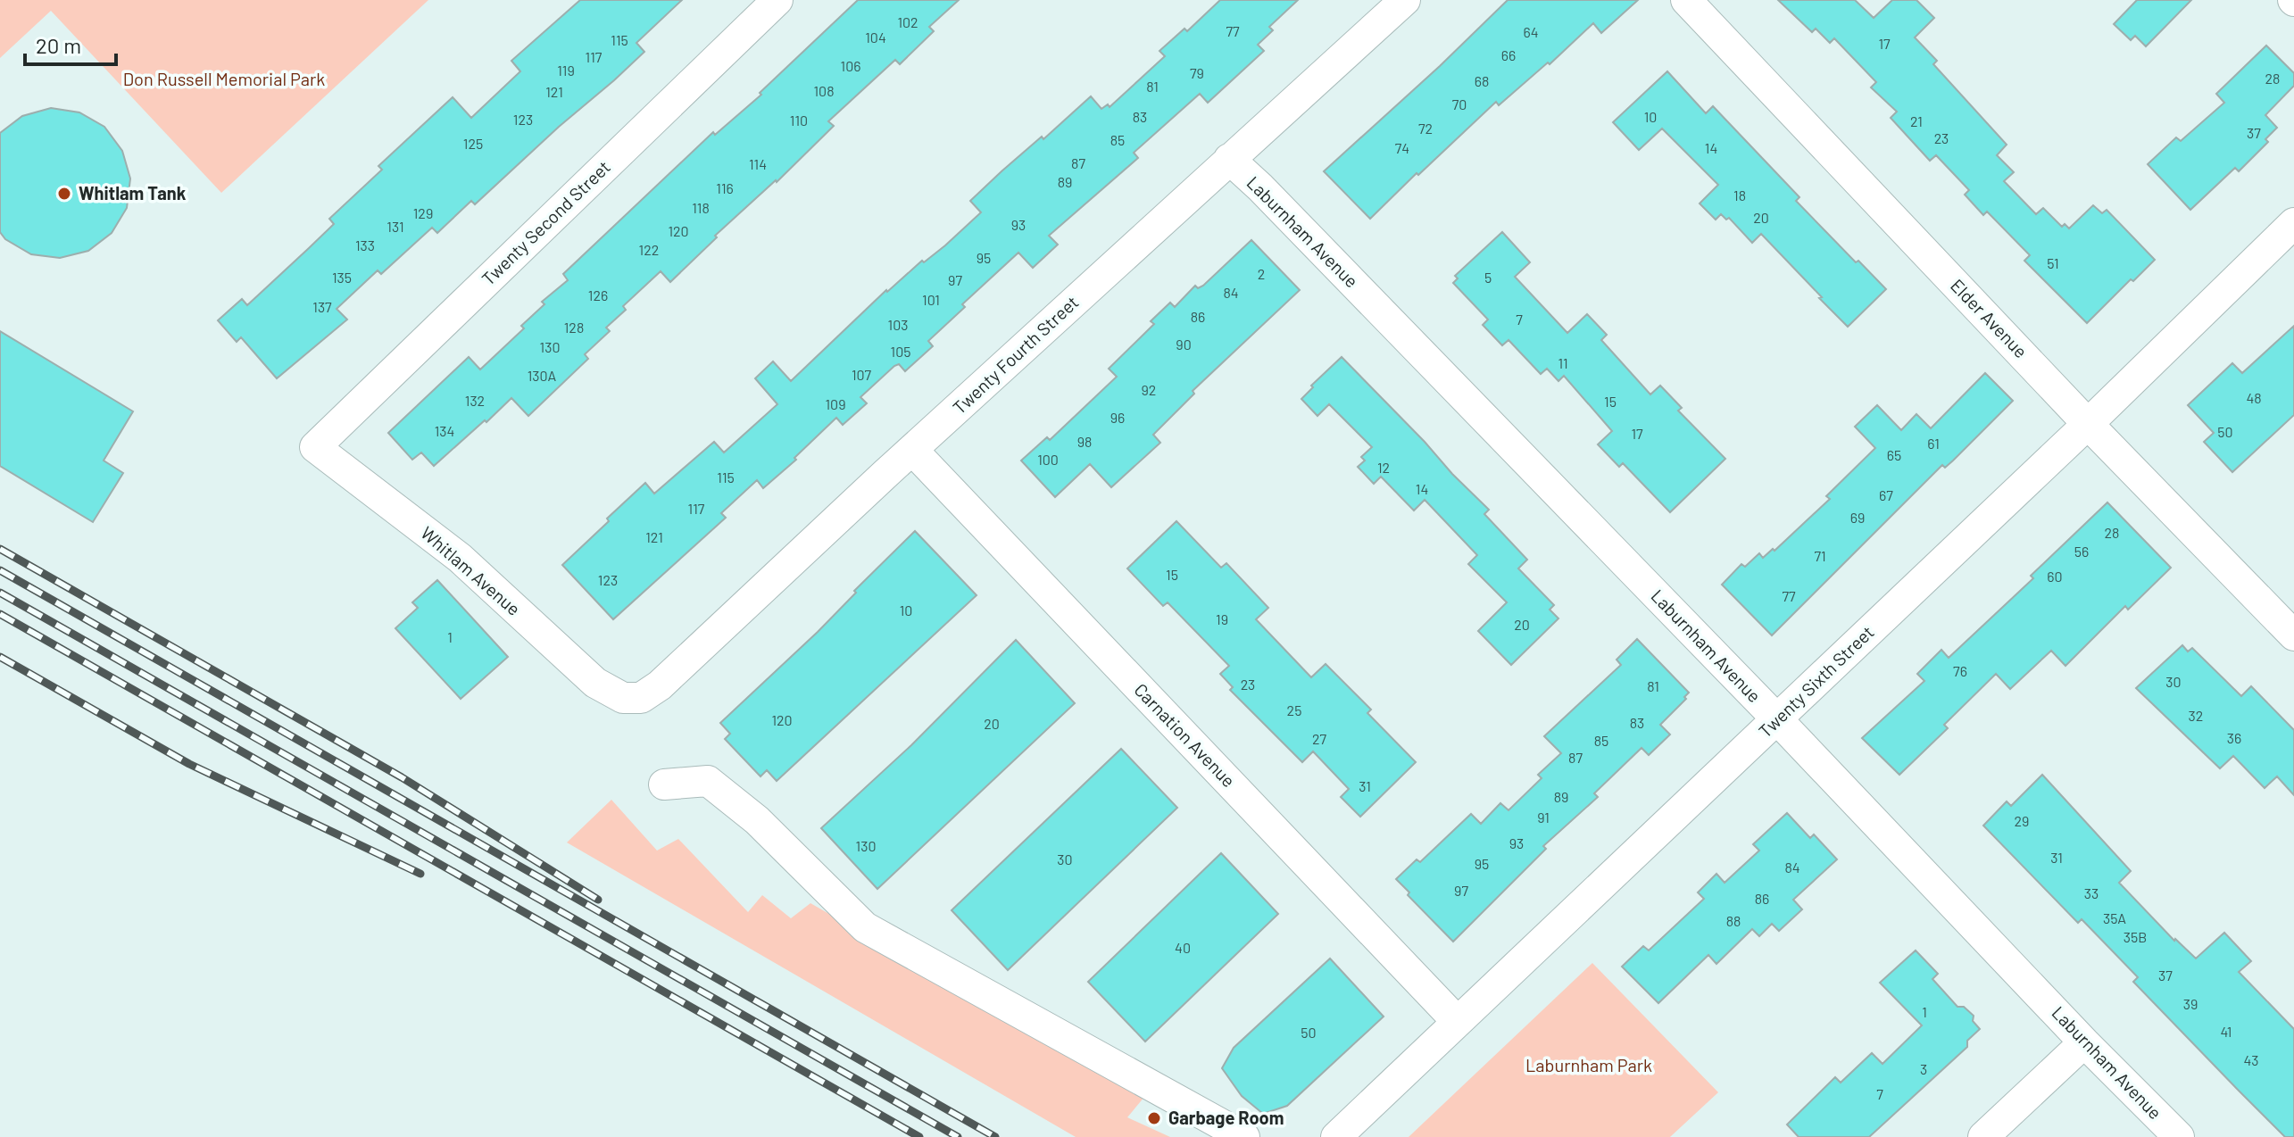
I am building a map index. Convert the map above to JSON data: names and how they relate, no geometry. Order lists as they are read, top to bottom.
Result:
{
  "streets": {
    "street": [
      "Twenty Second Street",
      "Laburnham Avenue",
      "Elder Avenue",
      "Twenty Fourth Street",
      "Whitlam Avenue",
      "Twenty Sixth Street",
      "Carnation Avenue"
    ]
  },
  "crossings": [
    ["Twenty Second Street", "Whitlam Avenue"],
    ["Laburnham Avenue", "Twenty Fourth Street"],
    ["Laburnham Avenue", "Twenty Sixth Street"],
    ["Elder Avenue", "Twenty Sixth Street"],
    ["Twenty Fourth Street", "Whitlam Avenue"],
    ["Twenty Fourth Street", "Carnation Avenue"],
    ["Twenty Sixth Street", "Carnation Avenue"]
  ],
  "parks": ["Don Russell Memorial Park", "Laburnham Park"],
  "places": ["Whitlam Tank", "Garbage Room"],
  "house_numbers": [
    "102",
    "77",
    "64",
    "104",
    "115",
    "17",
    "66",
    "117",
    "106",
    "119",
    "79",
    "28",
    "68",
    "81",
    "108",
    "121",
    "70",
    "83",
    "10",
    "123",
    "110",
    "21",
    "72",
    "37",
    "23",
    "85",
    "125",
    "74",
    "14",
    "87",
    "114",
    "89",
    "116",
    "18",
    "118",
    "129",
    "20",
    "93",
    "131",
    "120",
    "133",
    "122",
    "95",
    "51",
    "2",
    "135",
    "5",
    "97",
    "84",
    "126",
    "101",
    "137",
    "86",
    "7",
    "103",
    "128",
    "90",
    "130",
    "105",
    "11",
    "107",
    "130A",
    "92",
    "48",
    "132",
    "15",
    "109",
    "96",
    "134",
    "50",
    "17",
    "98",
    "61",
    "65",
    "100",
    "12",
    "115",
    "14",
    "67",
    "117",
    "69",
    "28",
    "121",
    "56",
    "71",
    "15",
    "60",
    "123",
    "77",
    "10",
    "19",
    "20",
    "1",
    "76",
    "30",
    "23",
    "81",
    "25",
    "32",
    "120",
    "83",
    "20",
    "36",
    "27",
    "85",
    "87",
    "31",
    "89",
    "91",
    "29",
    "93",
    "130",
    "31",
    "30",
    "95",
    "84",
    "97",
    "33",
    "86",
    "35A",
    "88",
    "35B",
    "40",
    "37",
    "39",
    "1",
    "41",
    "50",
    "43",
    "3",
    "7"
  ],
  "scale_bar": "20 m"
}
